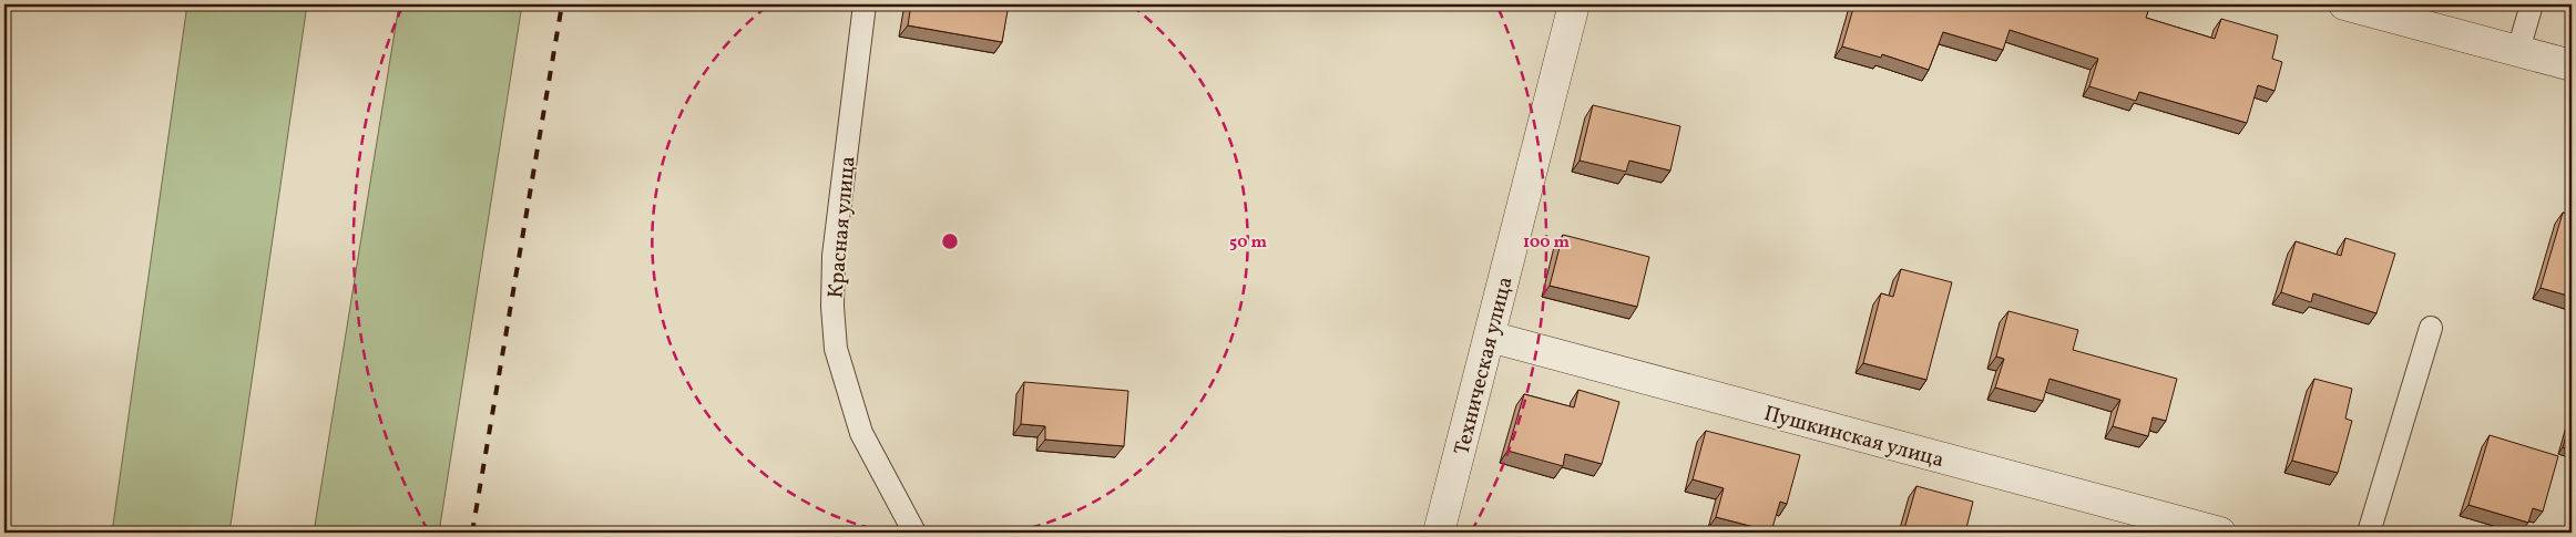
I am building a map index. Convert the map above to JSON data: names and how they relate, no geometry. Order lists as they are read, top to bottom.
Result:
{
  "streets": {
    "street": ["Техническая улица", "Пушкинская улица"],
    "lane": ["Красная улица"]
  },
  "crossings": [
    ["Техническая улица", "Пушкинская улица"]
  ],
  "rings": ["50 m", "100 m"]
}
